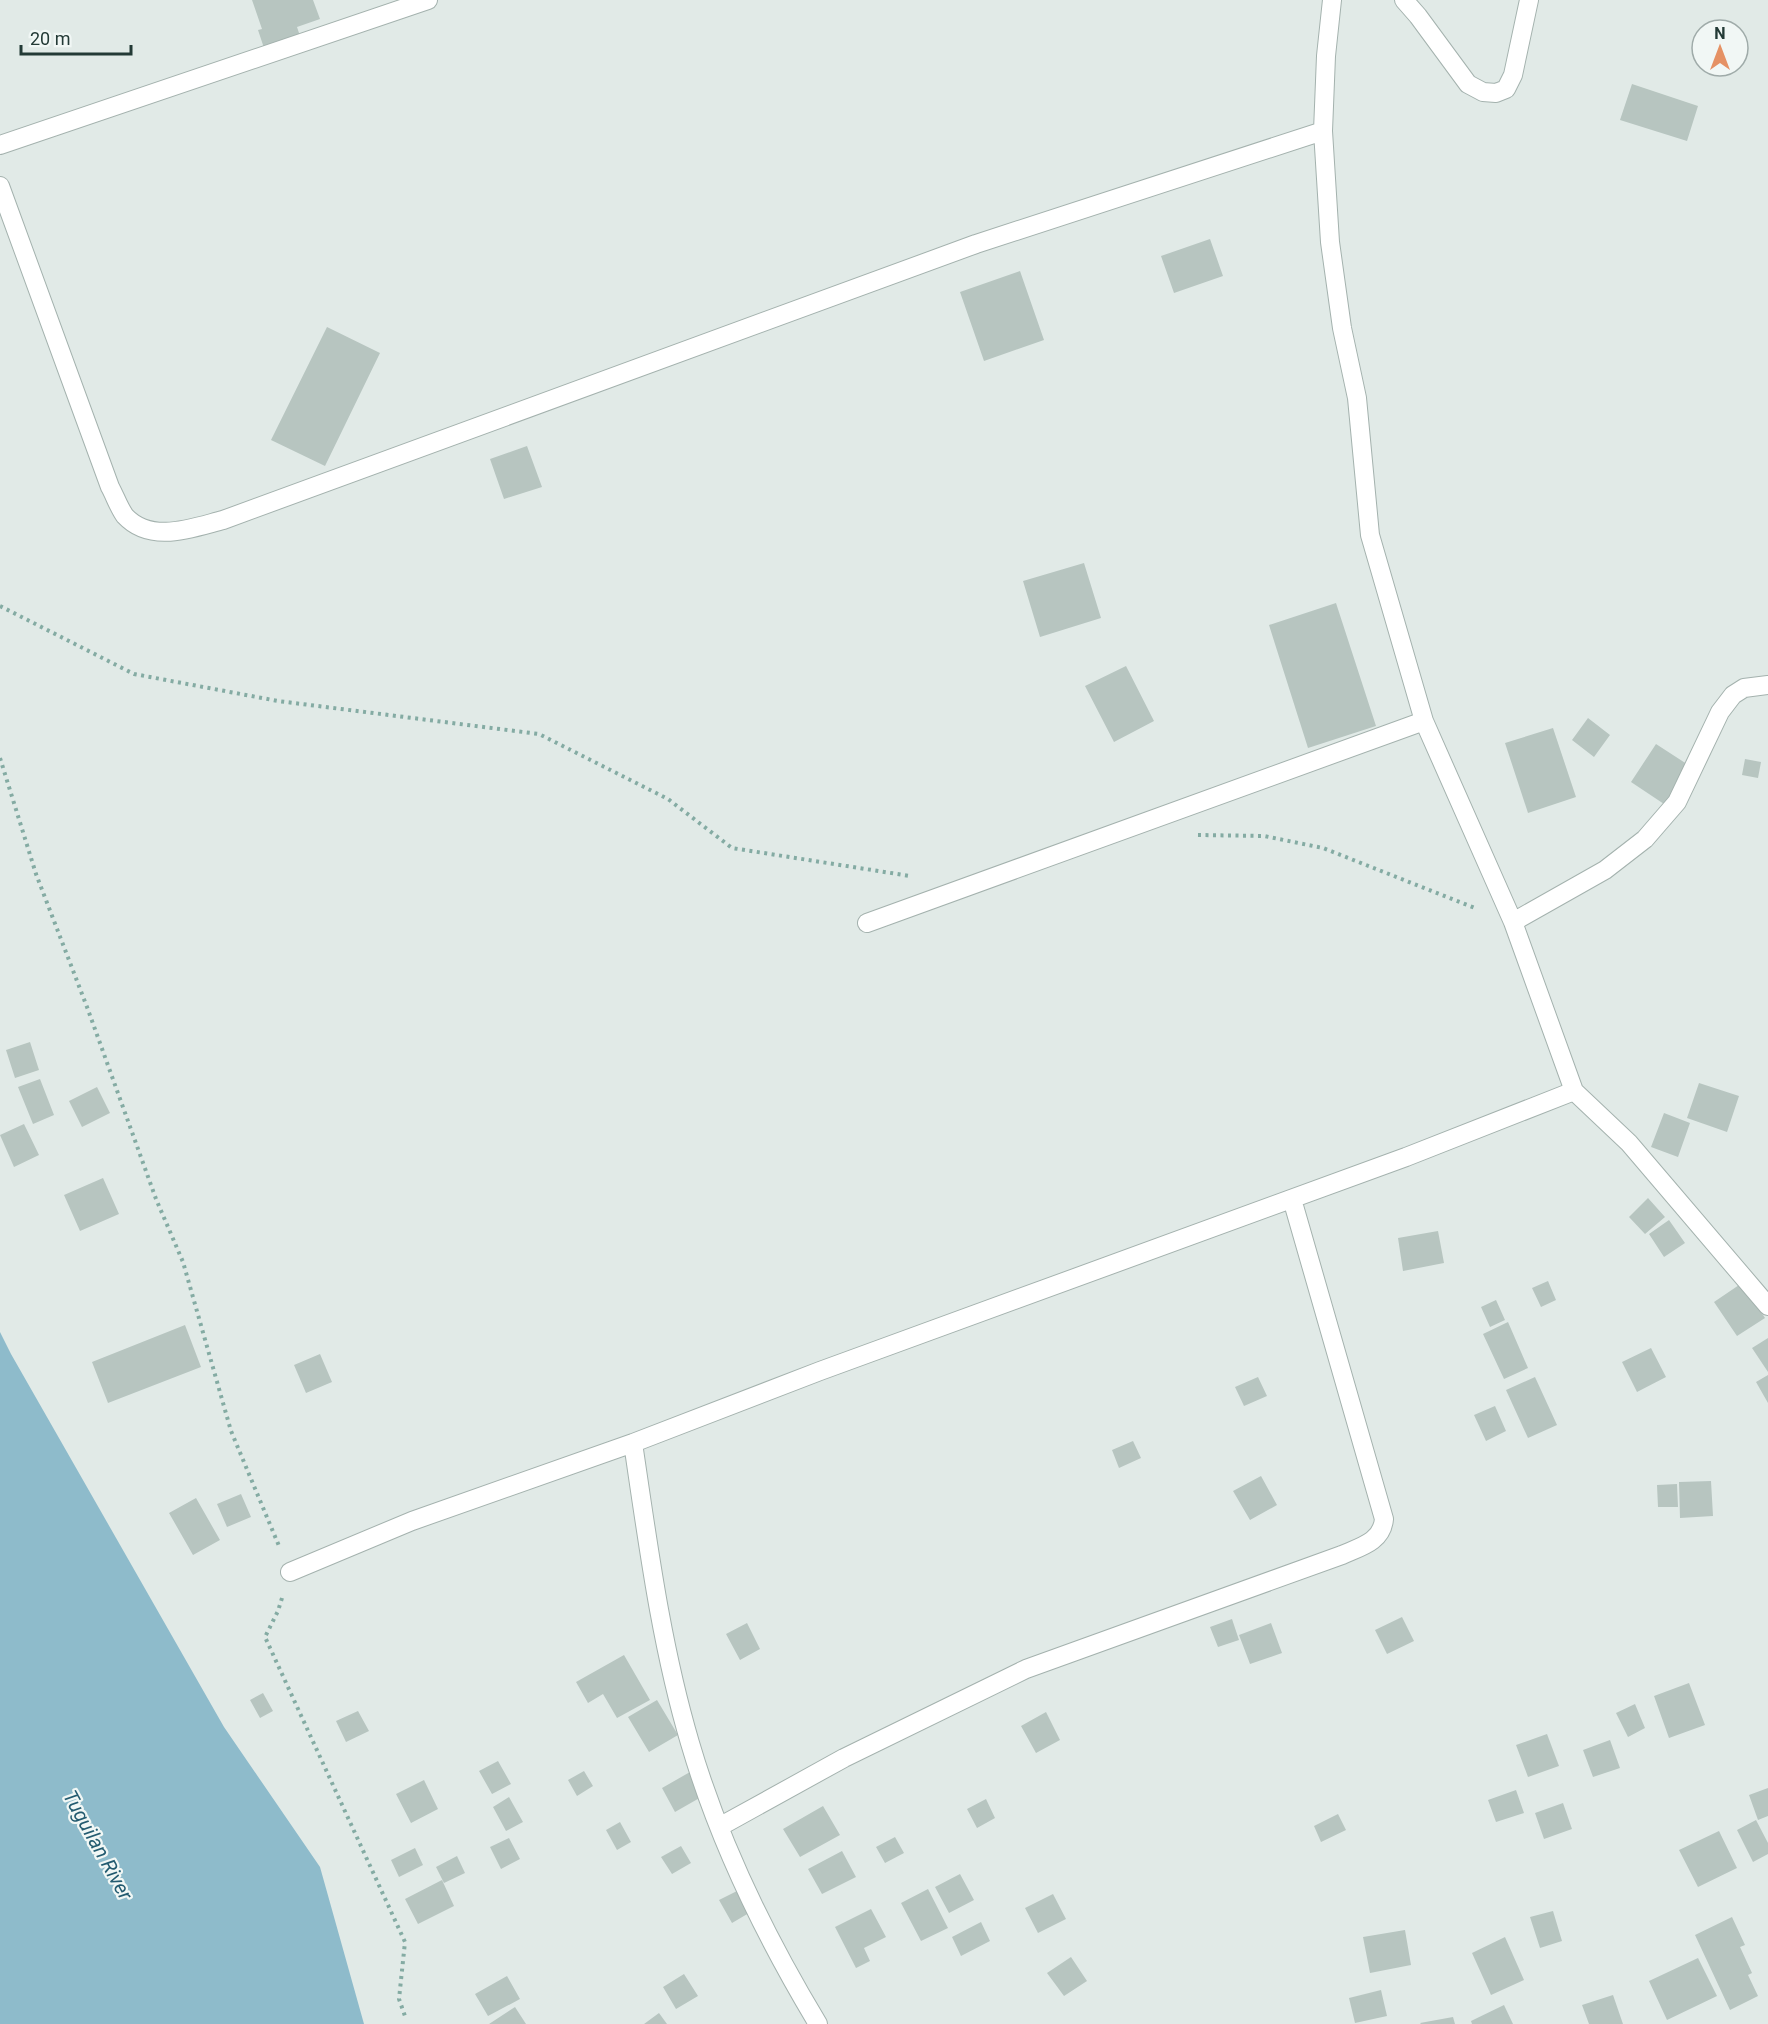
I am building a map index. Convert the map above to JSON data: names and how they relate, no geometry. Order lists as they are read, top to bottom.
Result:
{
  "water": ["Tuguilan River"],
  "scale_bar": "20 m",
  "north": "top"
}
